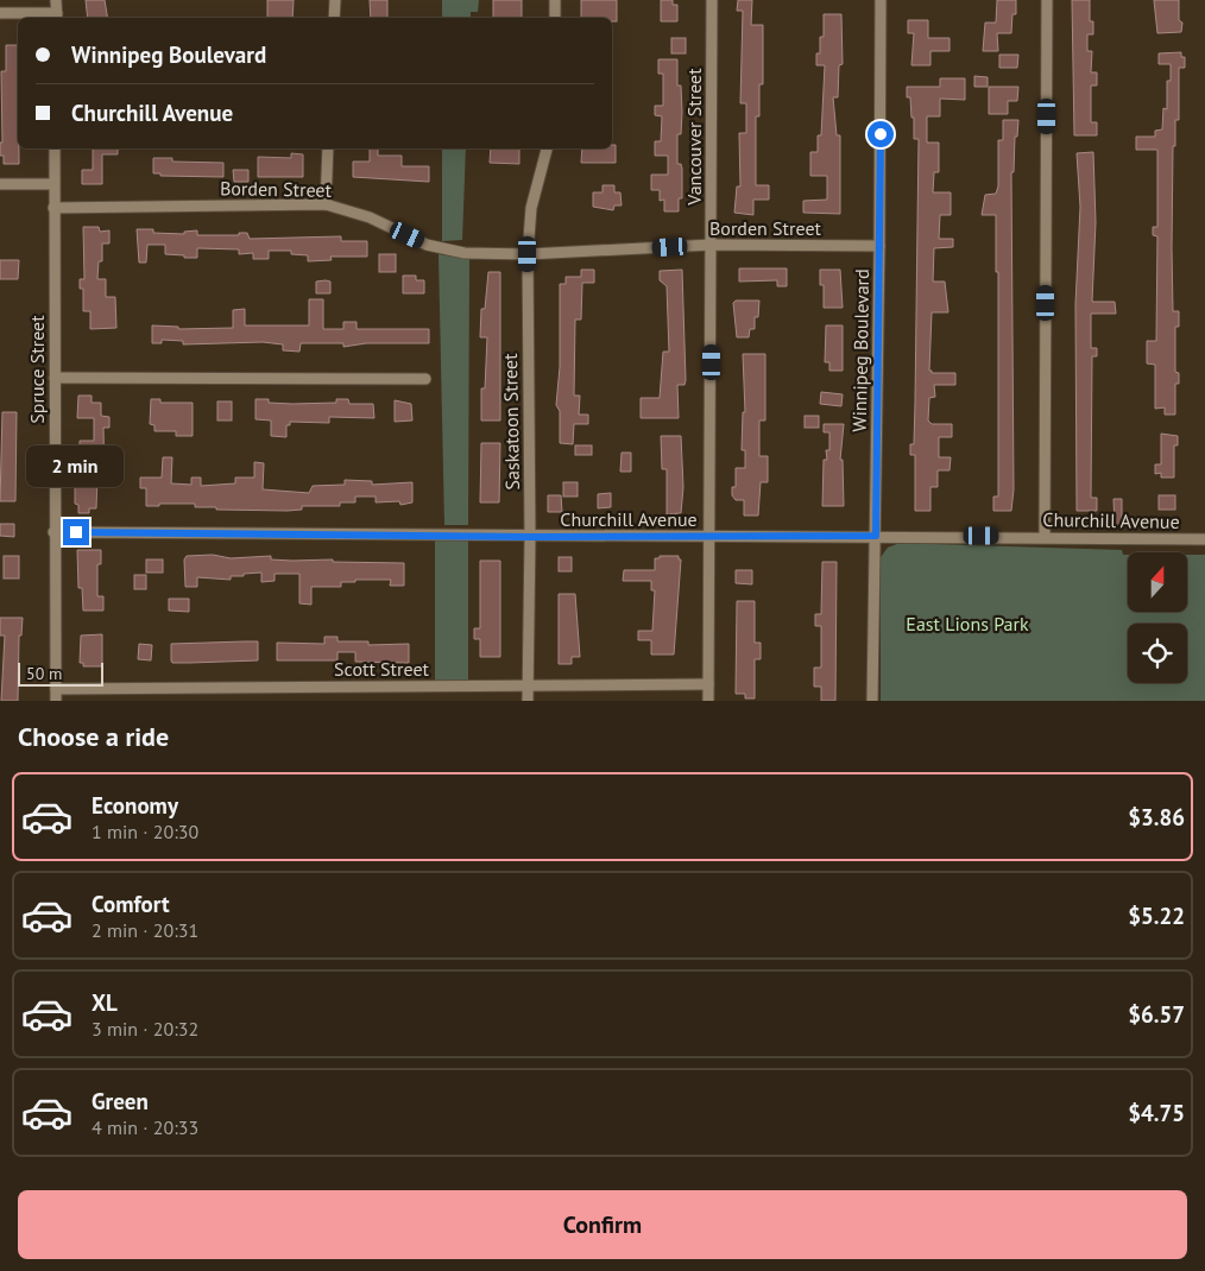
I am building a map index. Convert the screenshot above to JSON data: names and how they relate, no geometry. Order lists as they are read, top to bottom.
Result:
{
  "streets": {
    "street": [
      "Vancouver Street",
      "Borden Street",
      "Winnipeg Boulevard",
      "Spruce Street",
      "Saskatoon Street",
      "Churchill Avenue",
      "Scott Street"
    ]
  },
  "crossings": [
    ["Vancouver Street", "Borden Street"],
    ["Vancouver Street", "Churchill Avenue"],
    ["Vancouver Street", "Scott Street"],
    ["Borden Street", "Winnipeg Boulevard"],
    ["Borden Street", "Spruce Street"],
    ["Borden Street", "Saskatoon Street"],
    ["Winnipeg Boulevard", "Churchill Avenue"],
    ["Spruce Street", "Churchill Avenue"],
    ["Spruce Street", "Scott Street"],
    ["Saskatoon Street", "Churchill Avenue"],
    ["Saskatoon Street", "Scott Street"]
  ],
  "parks": ["East Lions Park"],
  "scale_bar": "50 m",
  "north": "top",
  "page": {
    "banner": ["Winnipeg Boulevard", "Churchill Avenue"],
    "bubble": "2 min",
    "scale": "50 m",
    "heading": "Choose a ride",
    "list": [
      {
        "name": "Economy",
        "note": "1 min · 20:30",
        "value": "$3.86"
      },
      {
        "name": "Comfort",
        "note": "2 min · 20:31",
        "value": "$5.22"
      },
      {
        "name": "XL",
        "note": "3 min · 20:32",
        "value": "$6.57"
      },
      {
        "name": "Green",
        "note": "4 min · 20:33",
        "value": "$4.75"
      }
    ],
    "buttons": "Confirm"
  }
}
